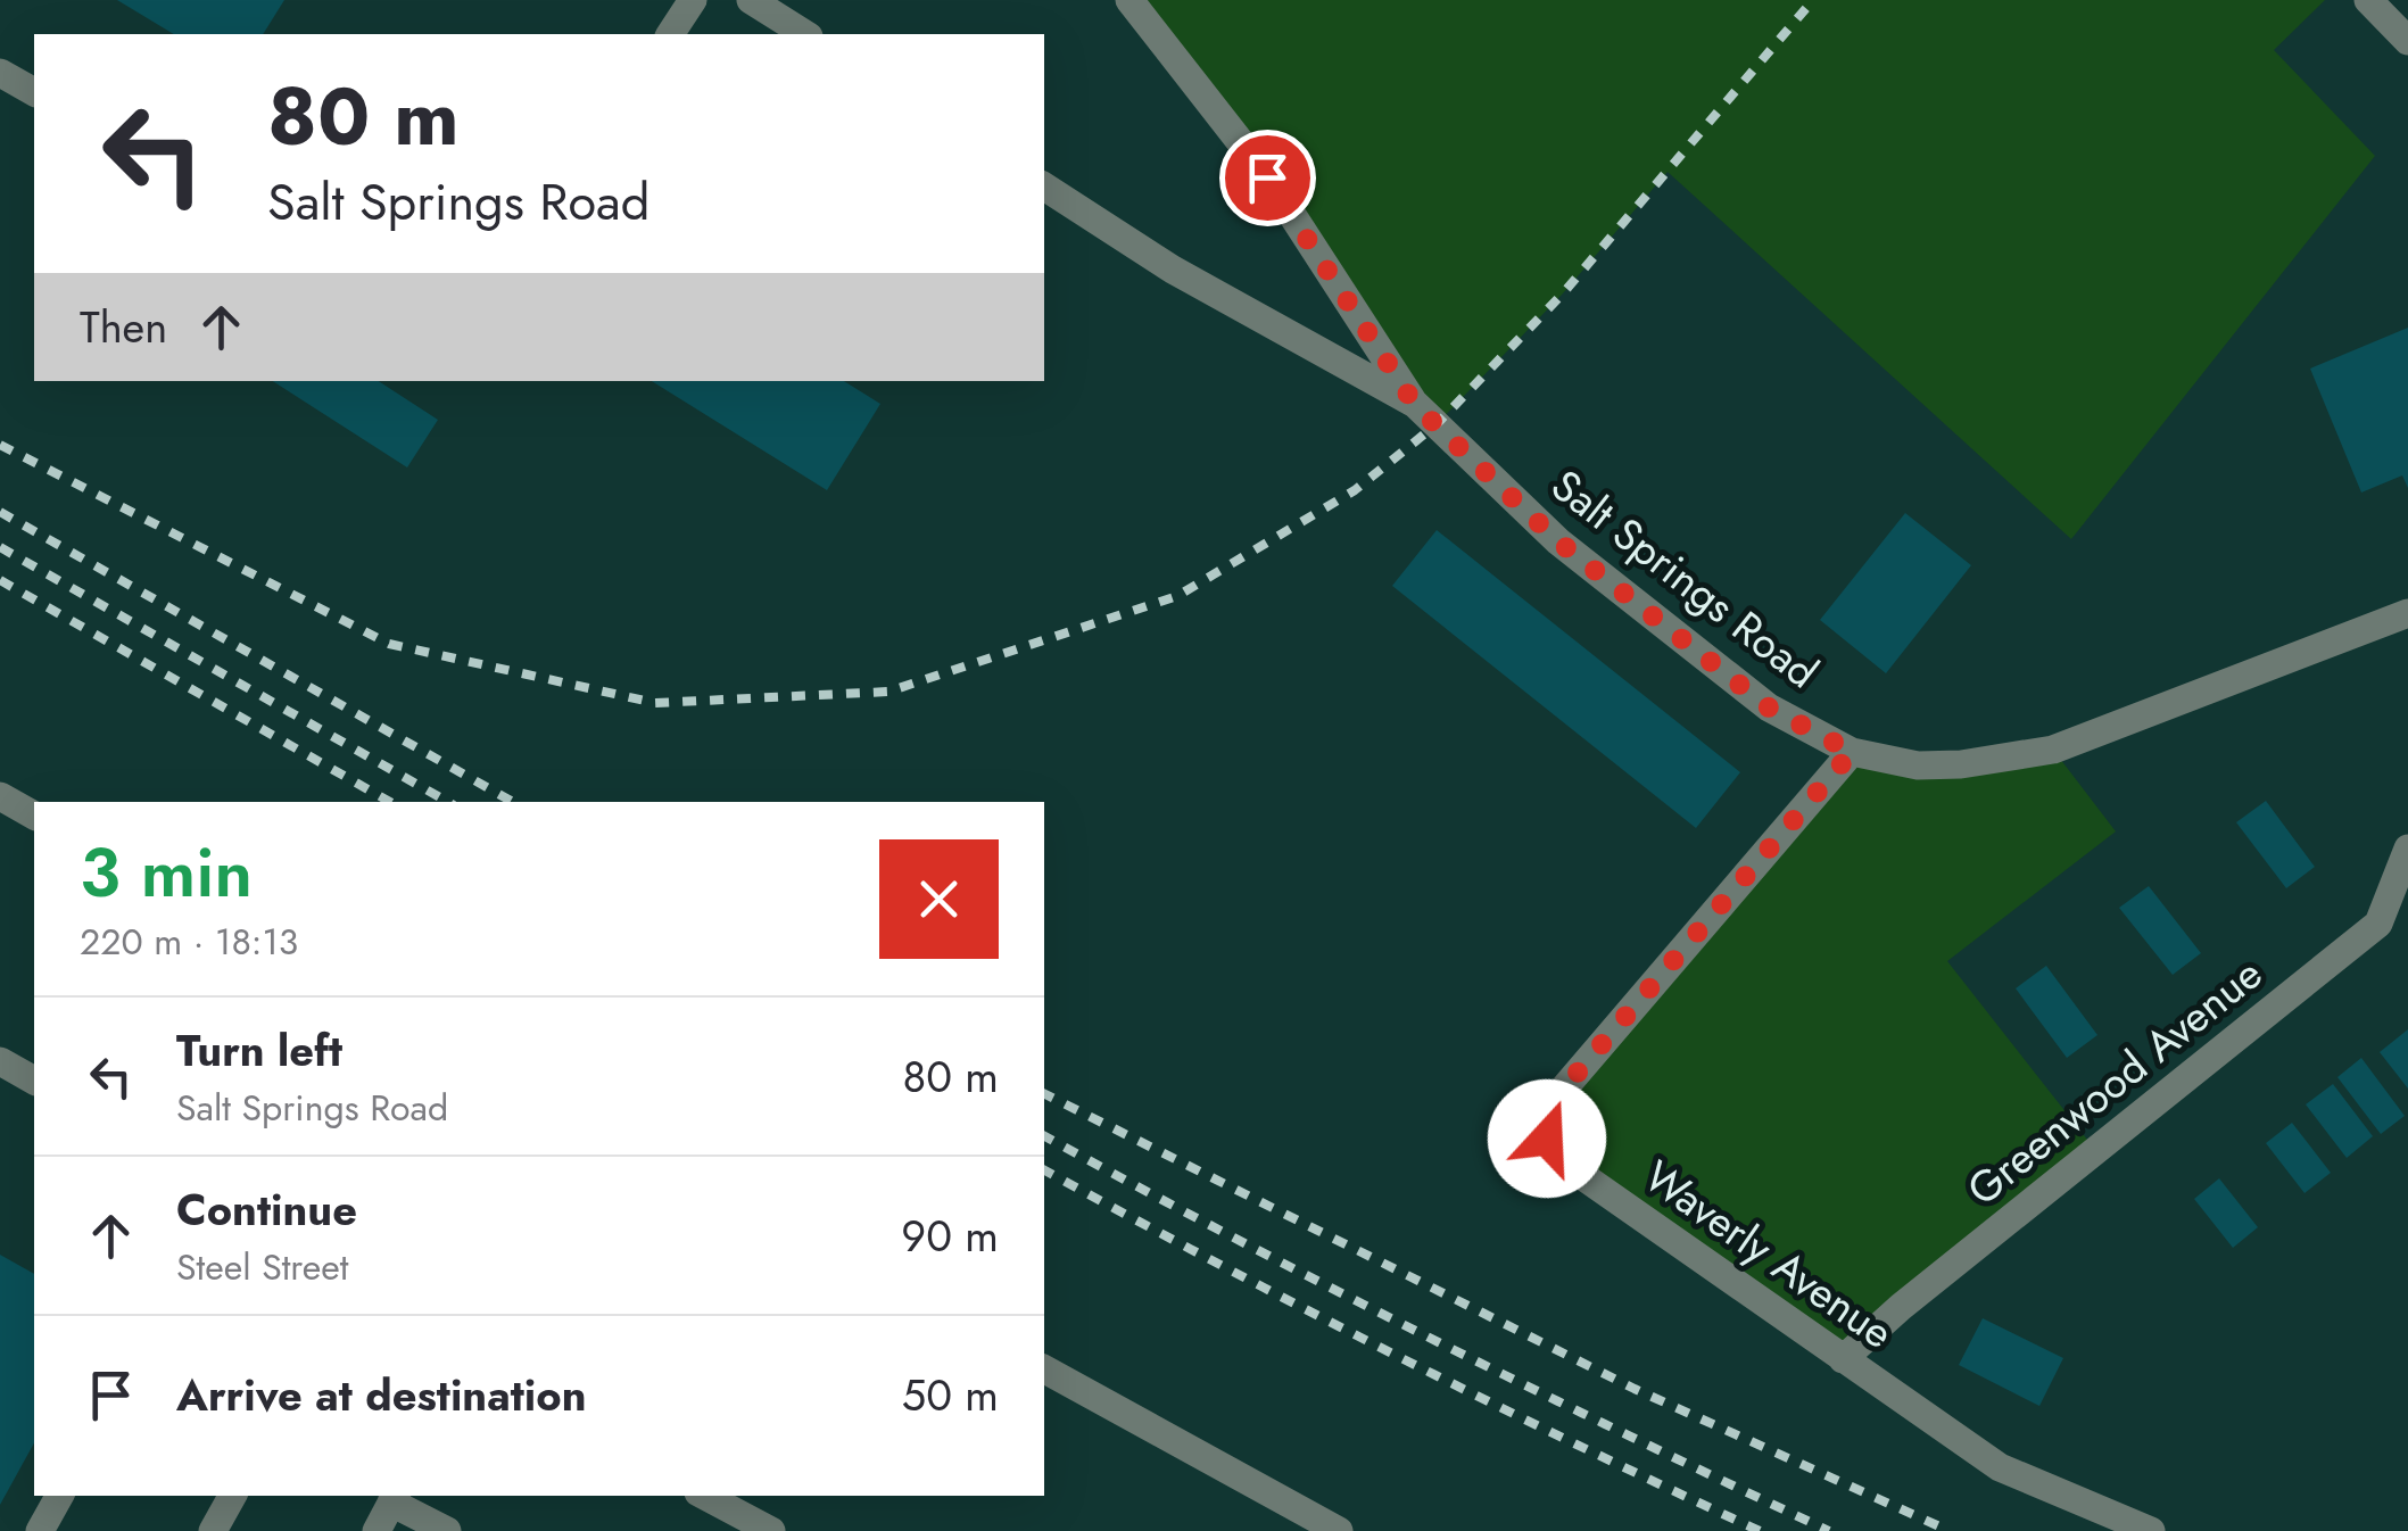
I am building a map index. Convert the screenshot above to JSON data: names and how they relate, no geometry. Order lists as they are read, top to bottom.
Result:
{
  "streets": {
    "street": ["Salt Springs Road", "Greenwood Avenue", "Waverly Avenue"]
  },
  "crossings": [
    ["Salt Springs Road", "Waverly Avenue"],
    ["Greenwood Avenue", "Waverly Avenue"]
  ],
  "page": {
    "turn": ["80 m", "Salt Springs Road"],
    "then": "Then",
    "heading": ["3 min", "220 m · 18:13"],
    "list": [
      {
        "name": "Turn left",
        "note": "Salt Springs Road",
        "value": "80 m"
      },
      {
        "name": "Continue",
        "note": "Steel Street",
        "value": "90 m"
      },
      {
        "name": "Arrive at destination",
        "value": "50 m"
      }
    ]
  }
}
